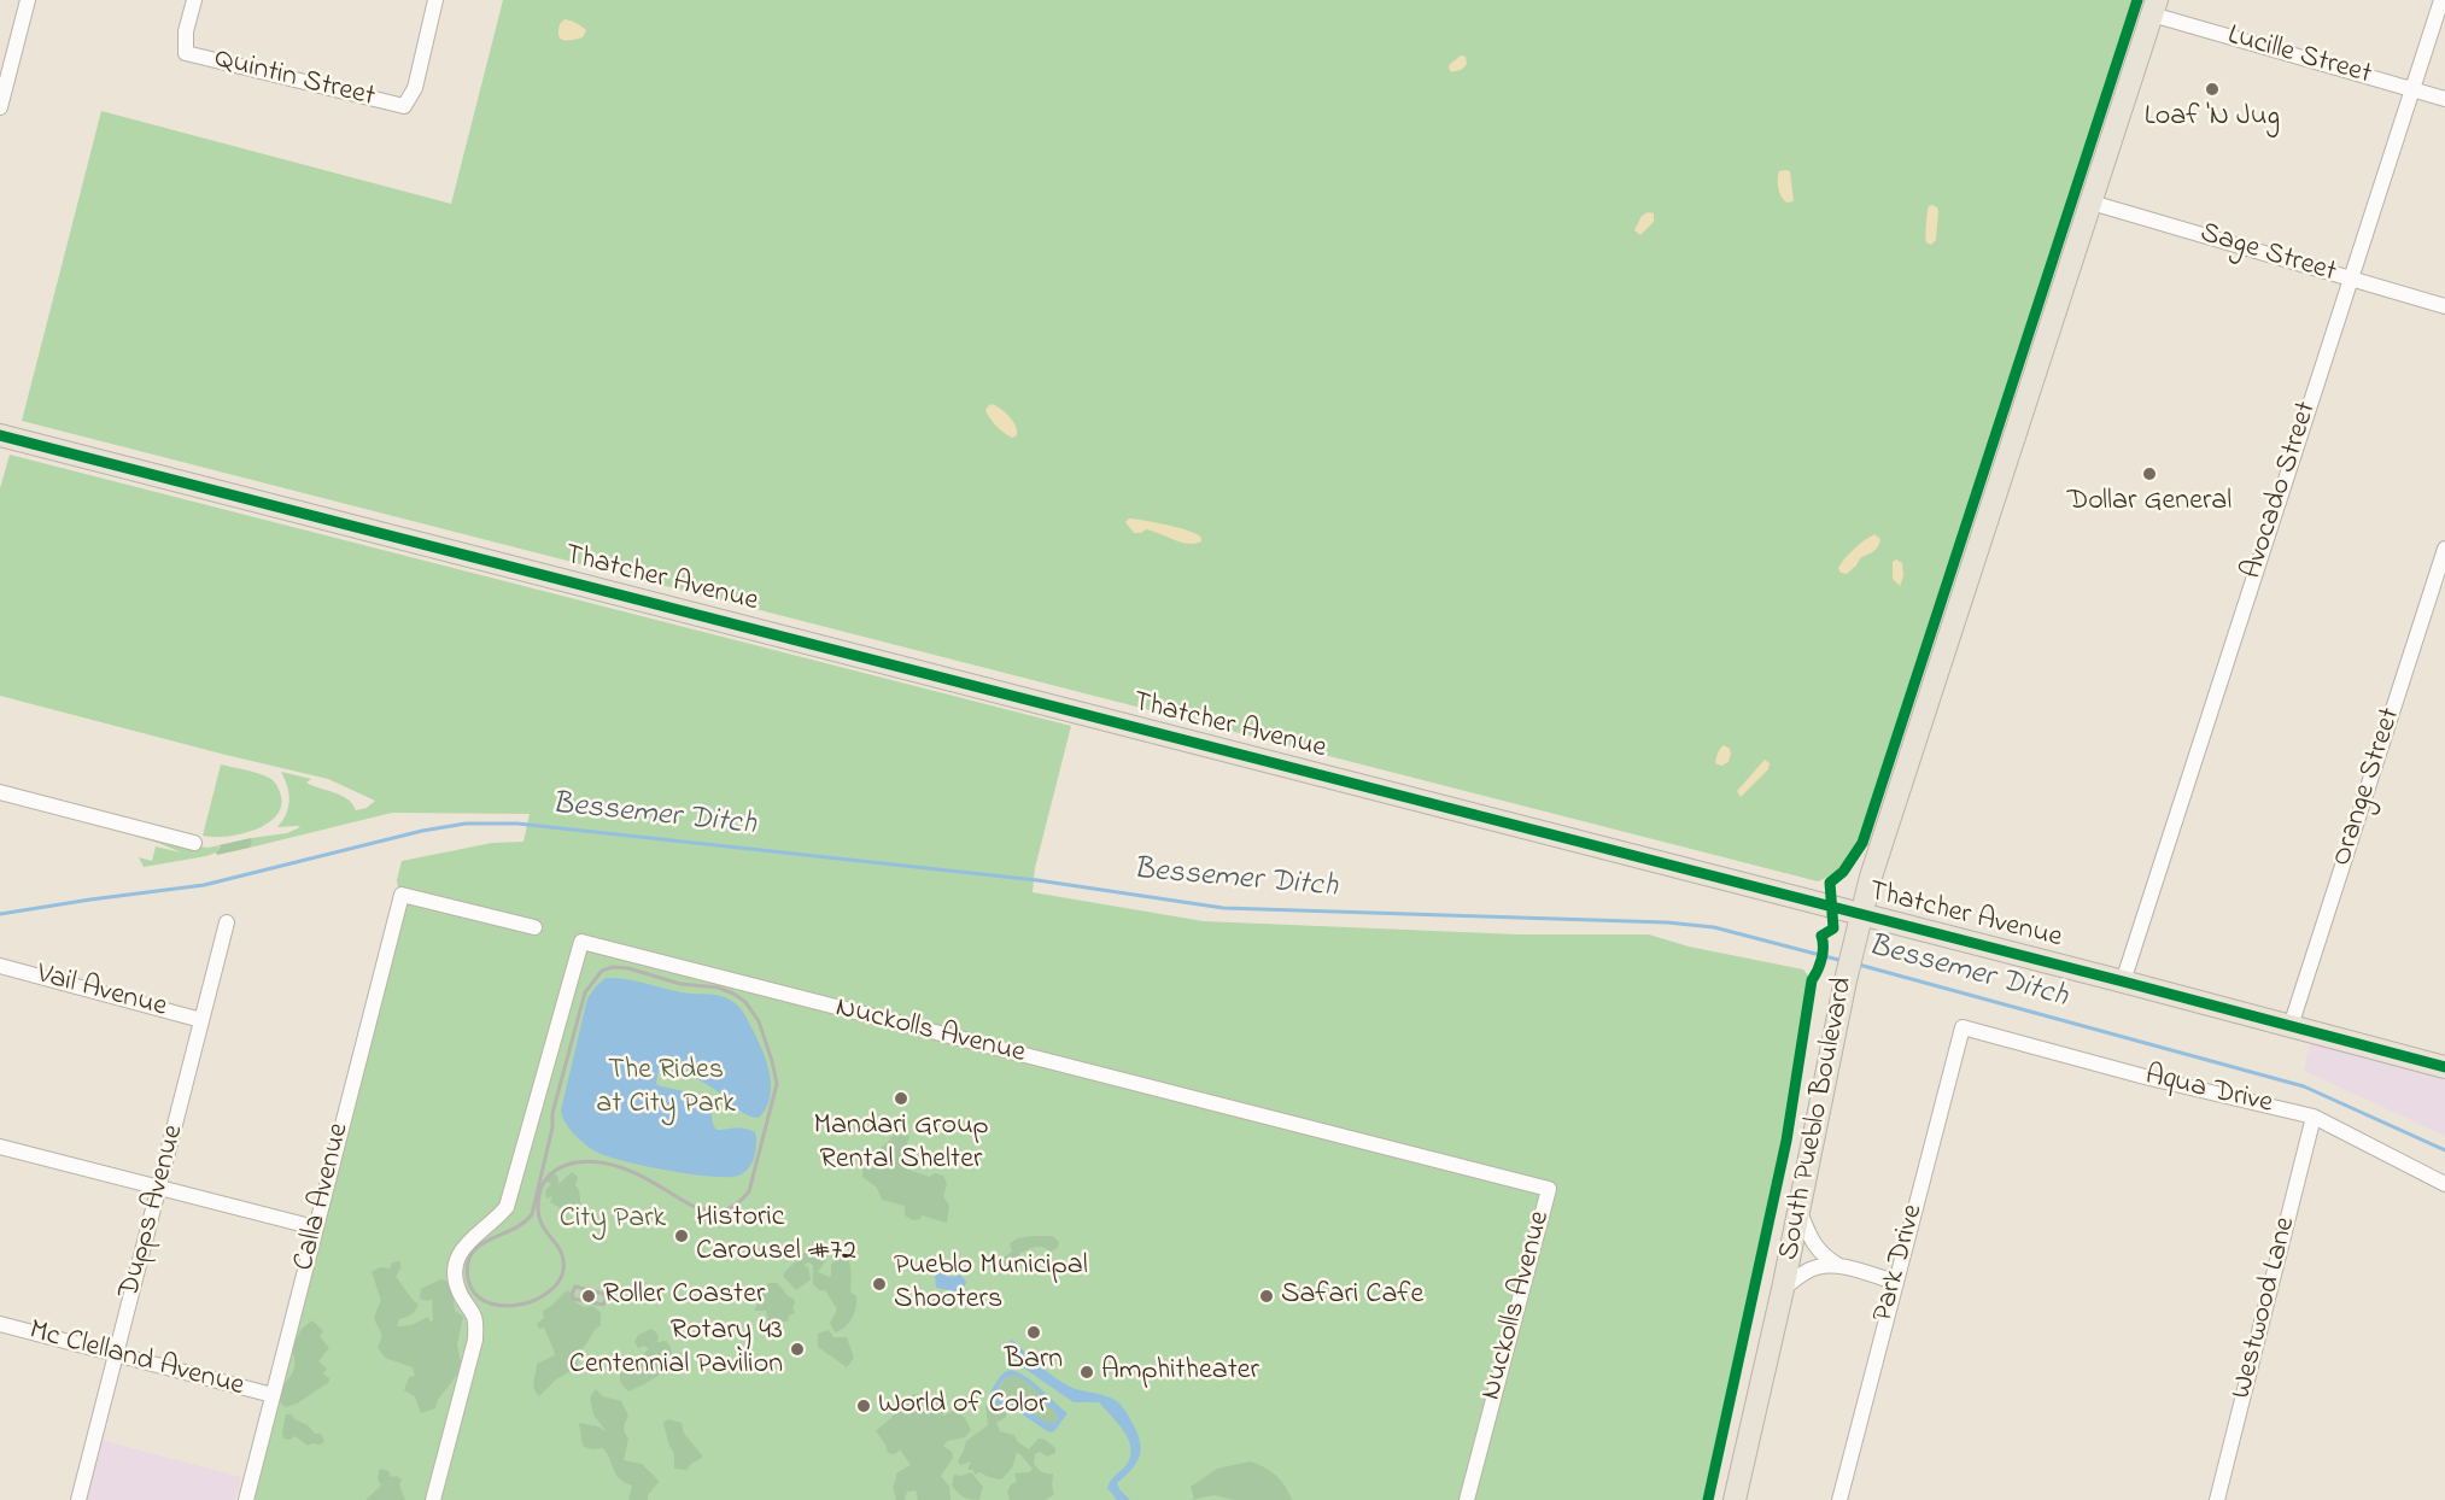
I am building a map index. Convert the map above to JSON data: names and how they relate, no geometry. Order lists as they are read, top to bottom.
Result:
{
  "streets": {
    "main road": ["Thatcher Avenue", "South Pueblo Boulevard"],
    "street": [
      "Lucille Street",
      "Quintin Street",
      "Sage Street",
      "Avocado Street",
      "Orange Street",
      "Vail Avenue",
      "Nuckolls Avenue",
      "Aqua Drive",
      "Calla Avenue",
      "Dupps Avenue",
      "Park Drive",
      "Westwood Lane",
      "Mc Clelland Avenue"
    ]
  },
  "crossings": [
    ["Lucille Street", "Avocado Street"],
    ["Lucille Street", "South Pueblo Boulevard"],
    ["Sage Street", "Avocado Street"],
    ["Sage Street", "South Pueblo Boulevard"],
    ["Avocado Street", "Thatcher Avenue"],
    ["Thatcher Avenue", "Orange Street"],
    ["Thatcher Avenue", "South Pueblo Boulevard"],
    ["Vail Avenue", "Dupps Avenue"],
    ["Aqua Drive", "Park Drive"],
    ["Aqua Drive", "Westwood Lane"],
    ["Calla Avenue", "Mc Clelland Avenue"],
    ["Dupps Avenue", "Mc Clelland Avenue"]
  ],
  "water": ["Bessemer Ditch"],
  "parks": ["The Rides at City Park", "City Park"],
  "places": [
    "Loaf 'N Jug",
    "Dollar General",
    "Mandari Group Rental Shelter",
    "Historic Carousel #72",
    "Pueblo Municipal Shooters",
    "Roller Coaster",
    "Safari Cafe",
    "Barn",
    "Rotary 43 Centennial Pavilion",
    "Amphitheater",
    "World of Color"
  ]
}
